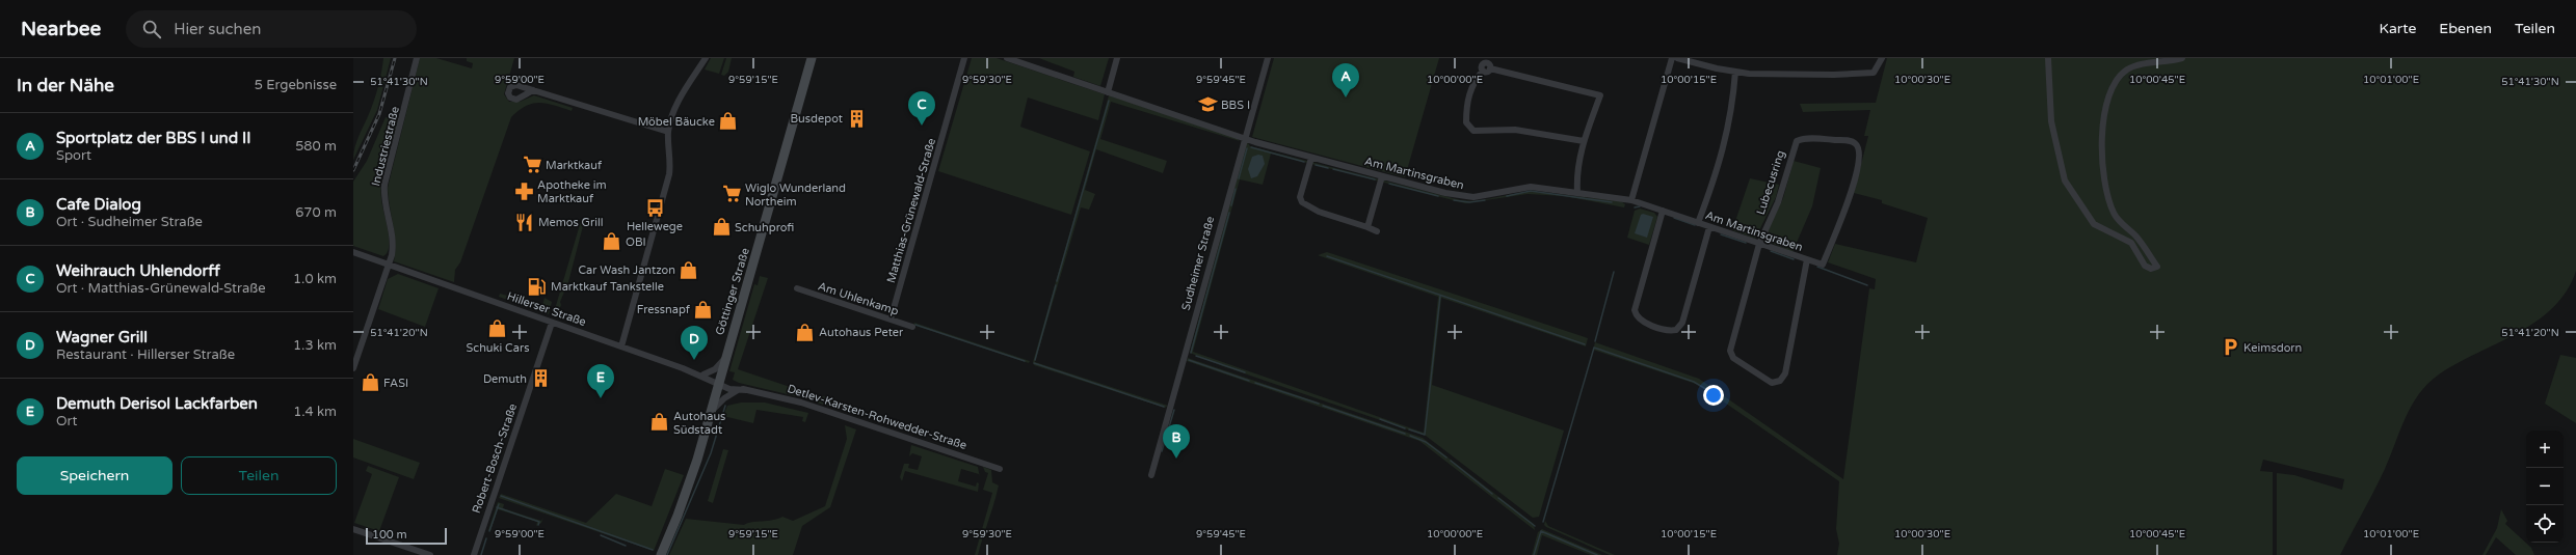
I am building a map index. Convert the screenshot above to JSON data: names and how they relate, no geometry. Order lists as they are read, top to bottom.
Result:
{
  "streets": {
    "main road": ["Göttinger Straße"],
    "street": [
      "Industriestraße",
      "Am Martinsgraben",
      "Lubecusring",
      "Matthias-Grünewald-Straße",
      "Sudheimer Straße",
      "Am Uhlenkamp",
      "Hillerser Straße",
      "Detlev-Karsten-Rohwedder-Straße",
      "Robert-Bosch-Straße"
    ]
  },
  "crossings": [
    ["Industriestraße", "Hillerser Straße"],
    ["Am Martinsgraben", "Lubecusring"],
    ["Am Martinsgraben", "Sudheimer Straße"],
    ["Matthias-Grünewald-Straße", "Am Uhlenkamp"],
    ["Göttinger Straße", "Hillerser Straße"],
    ["Göttinger Straße", "Detlev-Karsten-Rohwedder-Straße"],
    ["Hillerser Straße", "Detlev-Karsten-Rohwedder-Straße"],
    ["Hillerser Straße", "Robert-Bosch-Straße"]
  ],
  "places": {
    "school or university": ["BBS I"],
    "building": ["Busdepot", "Demuth"],
    "shop": [
      "Möbel Bäucke",
      "Schuhprofi",
      "OBI",
      "Car Wash Jantzon",
      "Fressnapf",
      "Schuki Cars",
      "Autohaus Peter",
      "FASI",
      "Autohaus Südstadt"
    ],
    "supermarket": ["Marktkauf", "Wiglo Wunderland Northeim"],
    "pharmacy": ["Apotheke im Marktkauf"],
    "bus stop": ["Hellewege"],
    "restaurant": ["Memos Grill"],
    "fuel station": ["Marktkauf Tankstelle"],
    "parking": ["Keimsdorn"]
  },
  "scale_bar": "100 m",
  "page": {
    "header": "Nearbee",
    "search": "Hier suchen",
    "nav": ["Karte", "Ebenen", "Teilen"],
    "heading": ["In der Nähe", "5 Ergebnisse"],
    "pins": [
      "A",
      "C",
      "D",
      "E",
      "B"
    ],
    "list": [
      {
        "mark": "A",
        "name": "Sportplatz der BBS I und II",
        "note": "Sport",
        "value": "580 m"
      },
      {
        "mark": "B",
        "name": "Cafe Dialog",
        "note": "Ort · Sudheimer Straße",
        "value": "670 m"
      },
      {
        "mark": "C",
        "name": "Weihrauch Uhlendorff",
        "note": "Ort · Matthias-Grünewald-Straße",
        "value": "1.0 km"
      },
      {
        "mark": "D",
        "name": "Wagner Grill",
        "note": "Restaurant · Hillerser Straße",
        "value": "1.3 km"
      },
      {
        "mark": "E",
        "name": "Demuth Derisol Lackfarben",
        "note": "Ort",
        "value": "1.4 km"
      }
    ],
    "map_buttons": ["+", "−"],
    "buttons": ["Speichern", "Teilen"],
    "scale": "100 m"
  },
  "coordinates": [
    "9°59'00\"E",
    "9°59'15\"E",
    "9°59'30\"E",
    "9°59'45\"E",
    "10°00'00\"E",
    "10°00'15\"E",
    "10°00'30\"E",
    "10°00'45\"E",
    "10°01'00\"E",
    "51°41'30\"N",
    "51°41'20\"N"
  ]
}
